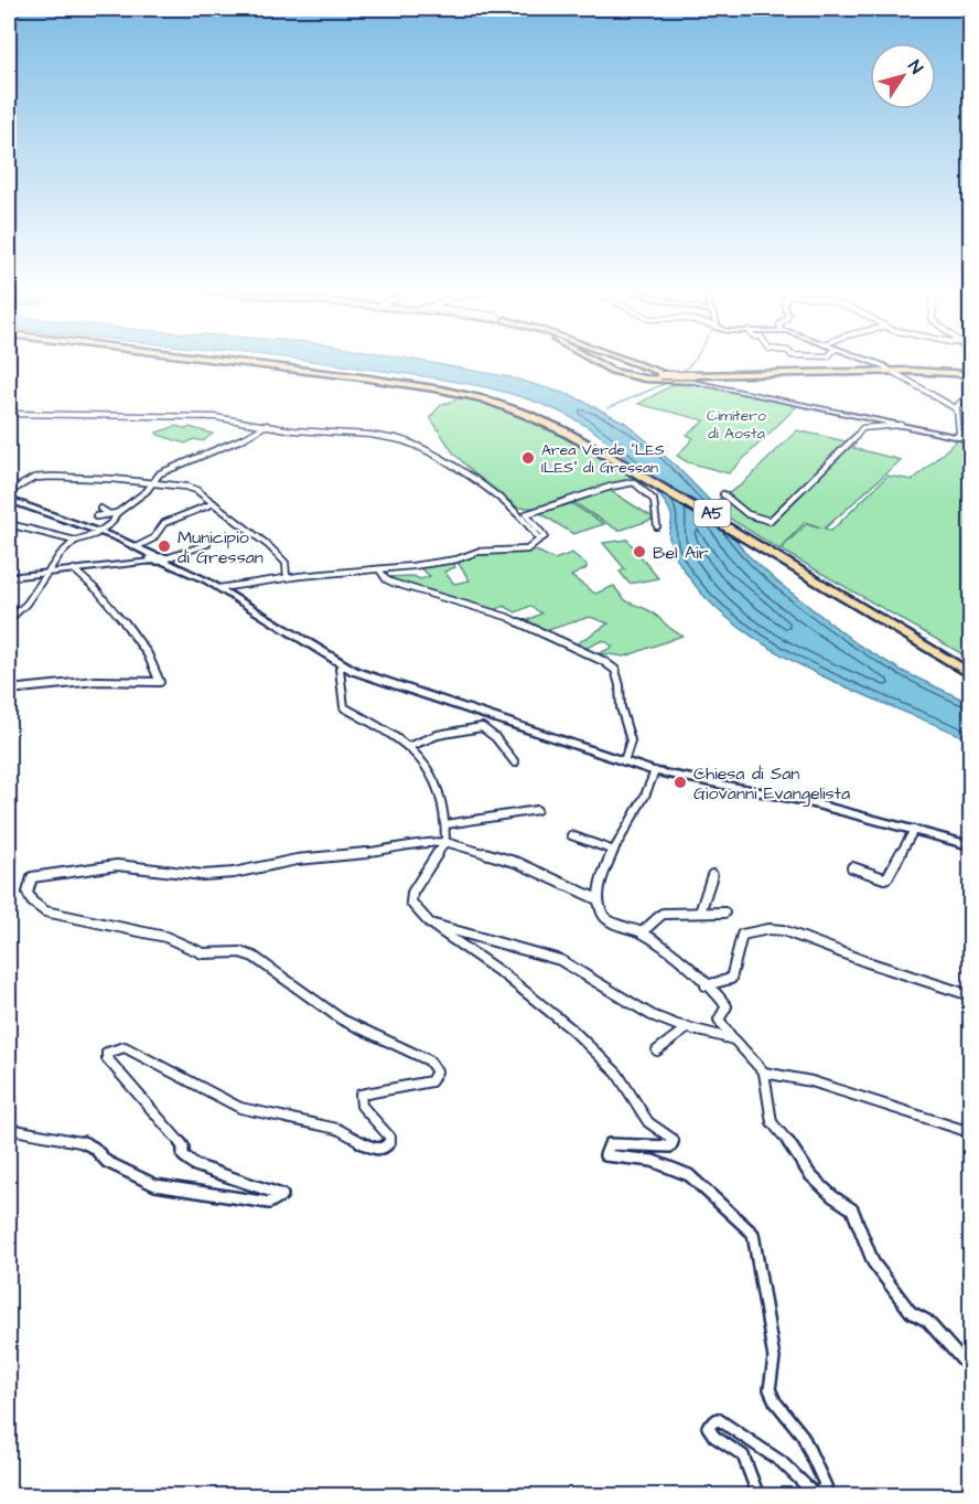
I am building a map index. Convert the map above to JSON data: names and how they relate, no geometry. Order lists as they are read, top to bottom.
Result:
{
  "streets": {
    "highway": ["A5"]
  },
  "parks": ["Cimitero di Aosta"],
  "places": [
    "Area Verde \"LES ILES\" di Gressan",
    "Municipio di Gressan",
    "Bel Air",
    "Chiesa di San Giovanni Evangelista"
  ],
  "north": "top right"
}
